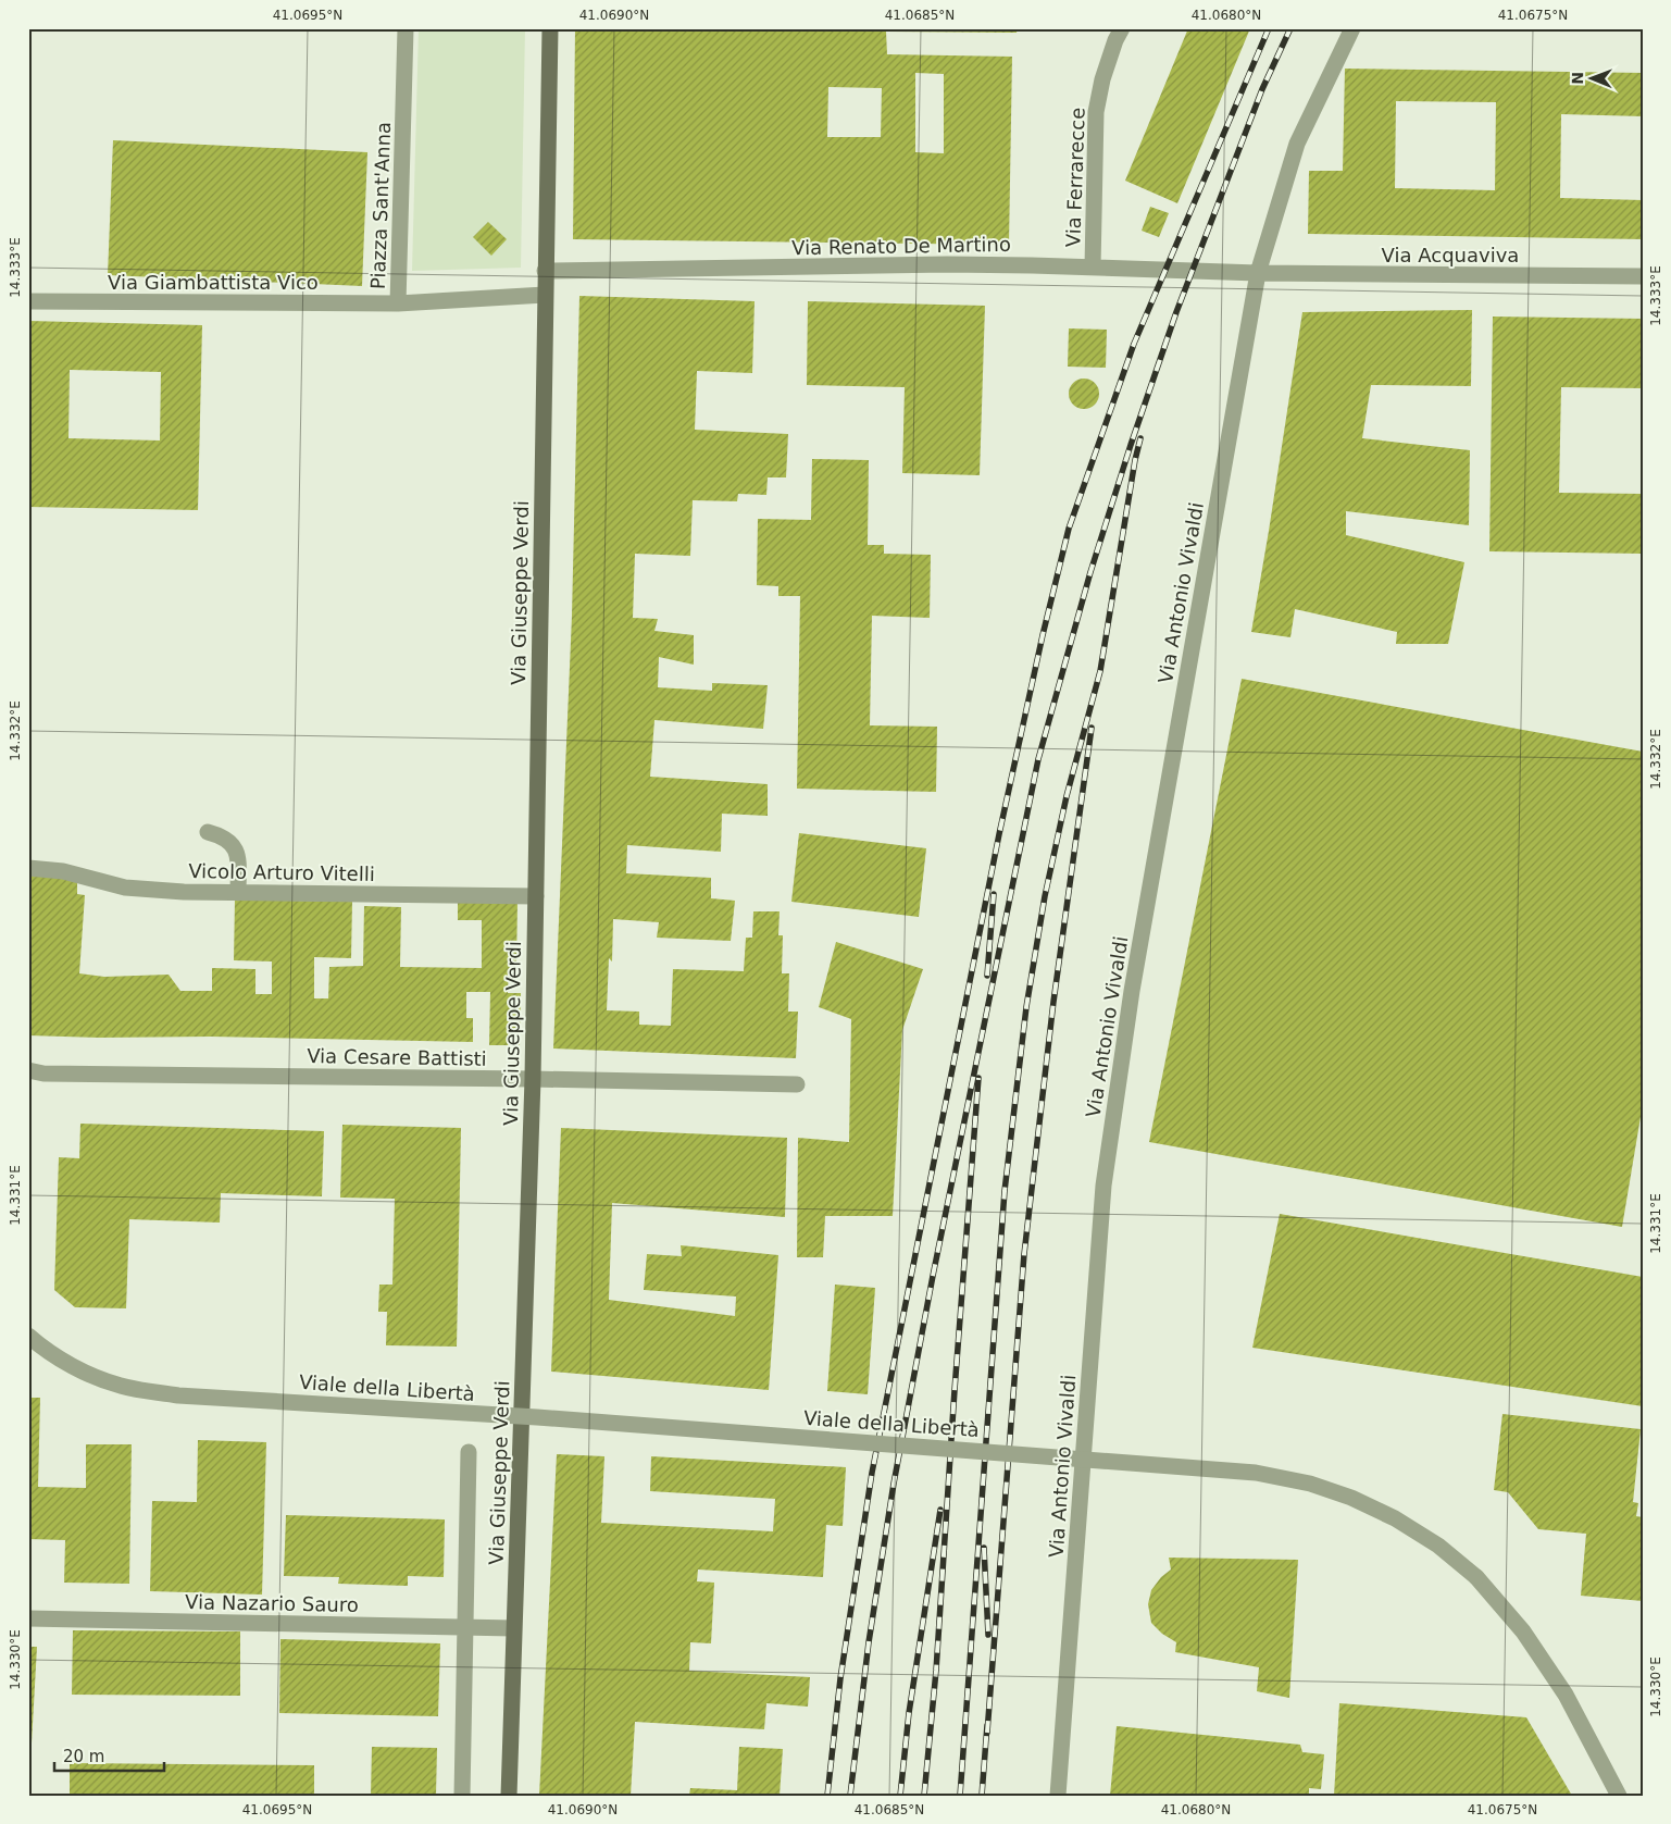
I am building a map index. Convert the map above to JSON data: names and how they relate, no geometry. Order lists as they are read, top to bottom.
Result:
{
  "streets": {
    "main road": ["Via Giuseppe Verdi"],
    "street": [
      "Via Ferrarecce",
      "Piazza Sant'Anna",
      "Via Renato De Martino",
      "Via Acquaviva",
      "Via Giambattista Vico",
      "Via Antonio Vivaldi",
      "Vicolo Arturo Vitelli",
      "Via Cesare Battisti",
      "Viale della Libertà",
      "Via Nazario Sauro"
    ]
  },
  "crossings": [
    ["Via Ferrarecce", "Via Renato De Martino"],
    ["Piazza Sant'Anna", "Via Giambattista Vico"],
    ["Piazza Sant'Anna", "Via Giuseppe Verdi"],
    ["Via Renato De Martino", "Via Acquaviva"],
    ["Via Renato De Martino", "Via Giuseppe Verdi"],
    ["Via Renato De Martino", "Via Antonio Vivaldi"],
    ["Via Acquaviva", "Via Antonio Vivaldi"],
    ["Via Giuseppe Verdi", "Vicolo Arturo Vitelli"],
    ["Via Giuseppe Verdi", "Via Cesare Battisti"],
    ["Via Giuseppe Verdi", "Via Nazario Sauro"]
  ],
  "scale_bar": "20 m",
  "north": "left",
  "coordinates": [
    "41.0695°N",
    "41.0690°N",
    "41.0685°N",
    "41.0680°N",
    "41.0675°N",
    "14.333°E",
    "14.332°E",
    "14.331°E",
    "14.330°E"
  ]
}
